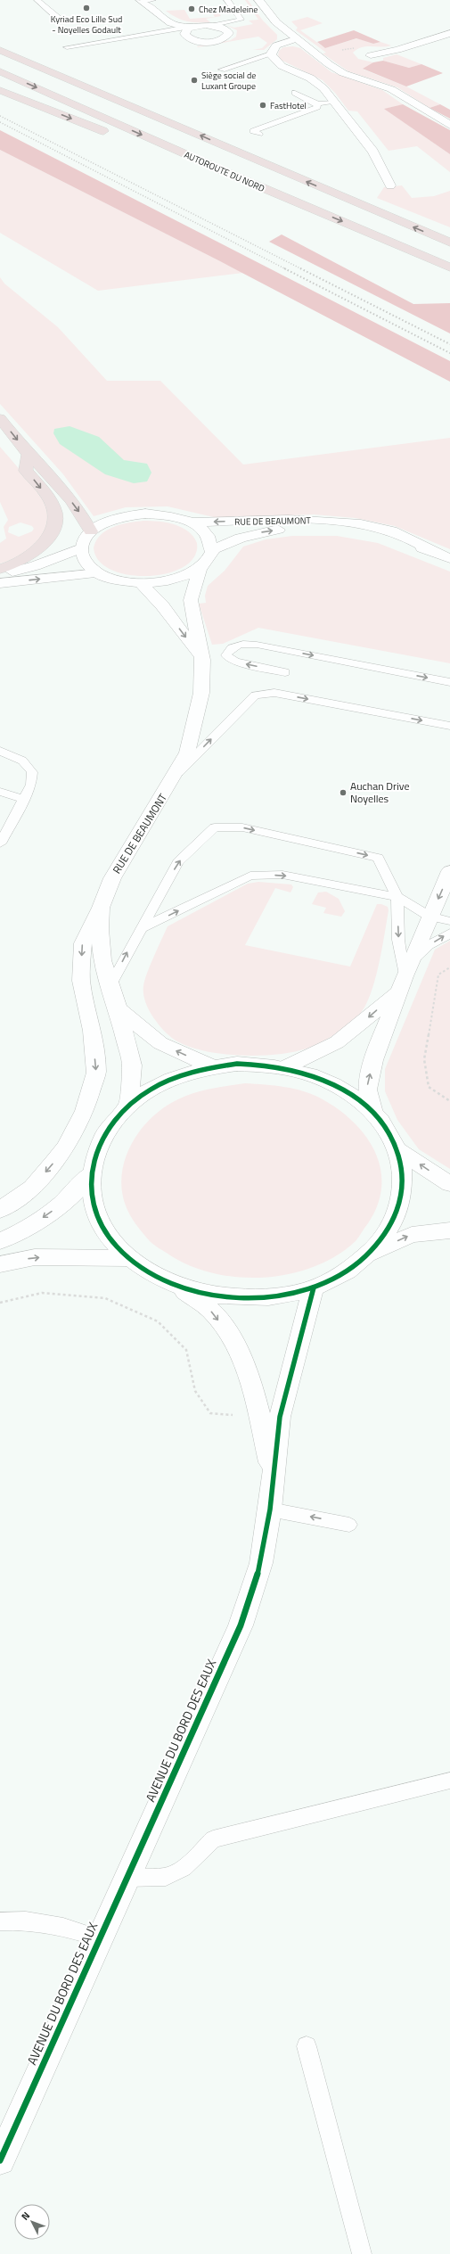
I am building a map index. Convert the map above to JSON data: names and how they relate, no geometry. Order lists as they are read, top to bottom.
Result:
{
  "streets": {
    "highway": ["AUTOROUTE DU NORD"],
    "street": ["RUE DE BEAUMONT", "AVENUE DU BORD DES EAUX"]
  },
  "places": [
    "Kyriad Eco Lille Sud - Noyelles Godault",
    "Chez Madeleine",
    "Siège social de Luxant Groupe",
    "FastHotel",
    "Auchan Drive Noyelles"
  ],
  "north": "top left"
}
